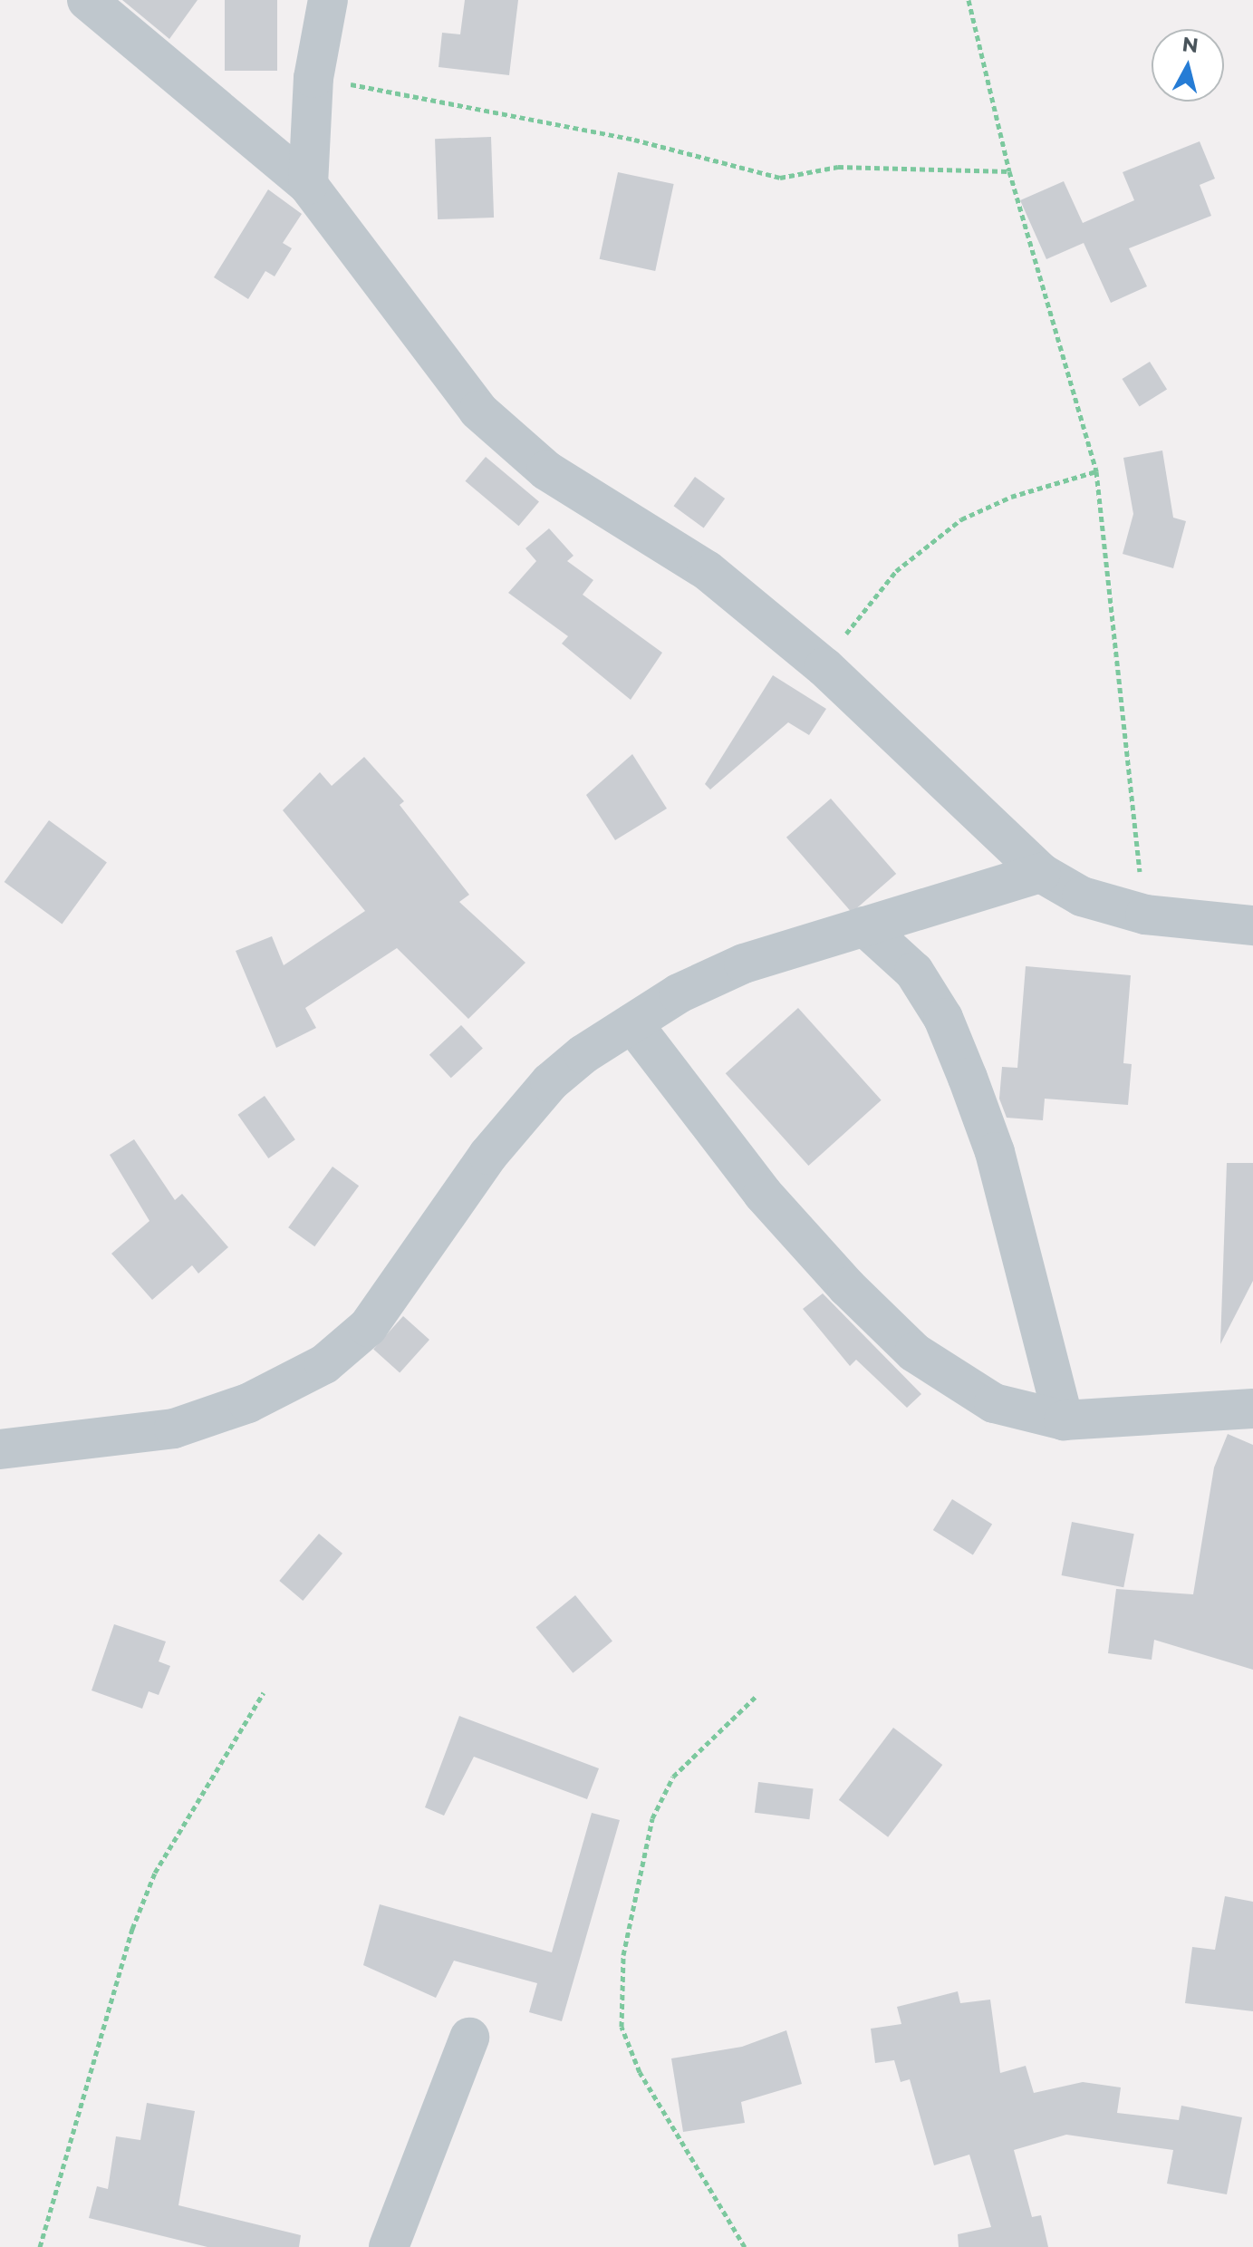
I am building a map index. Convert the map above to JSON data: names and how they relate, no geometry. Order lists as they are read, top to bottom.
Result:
{
  "north": "top"
}
